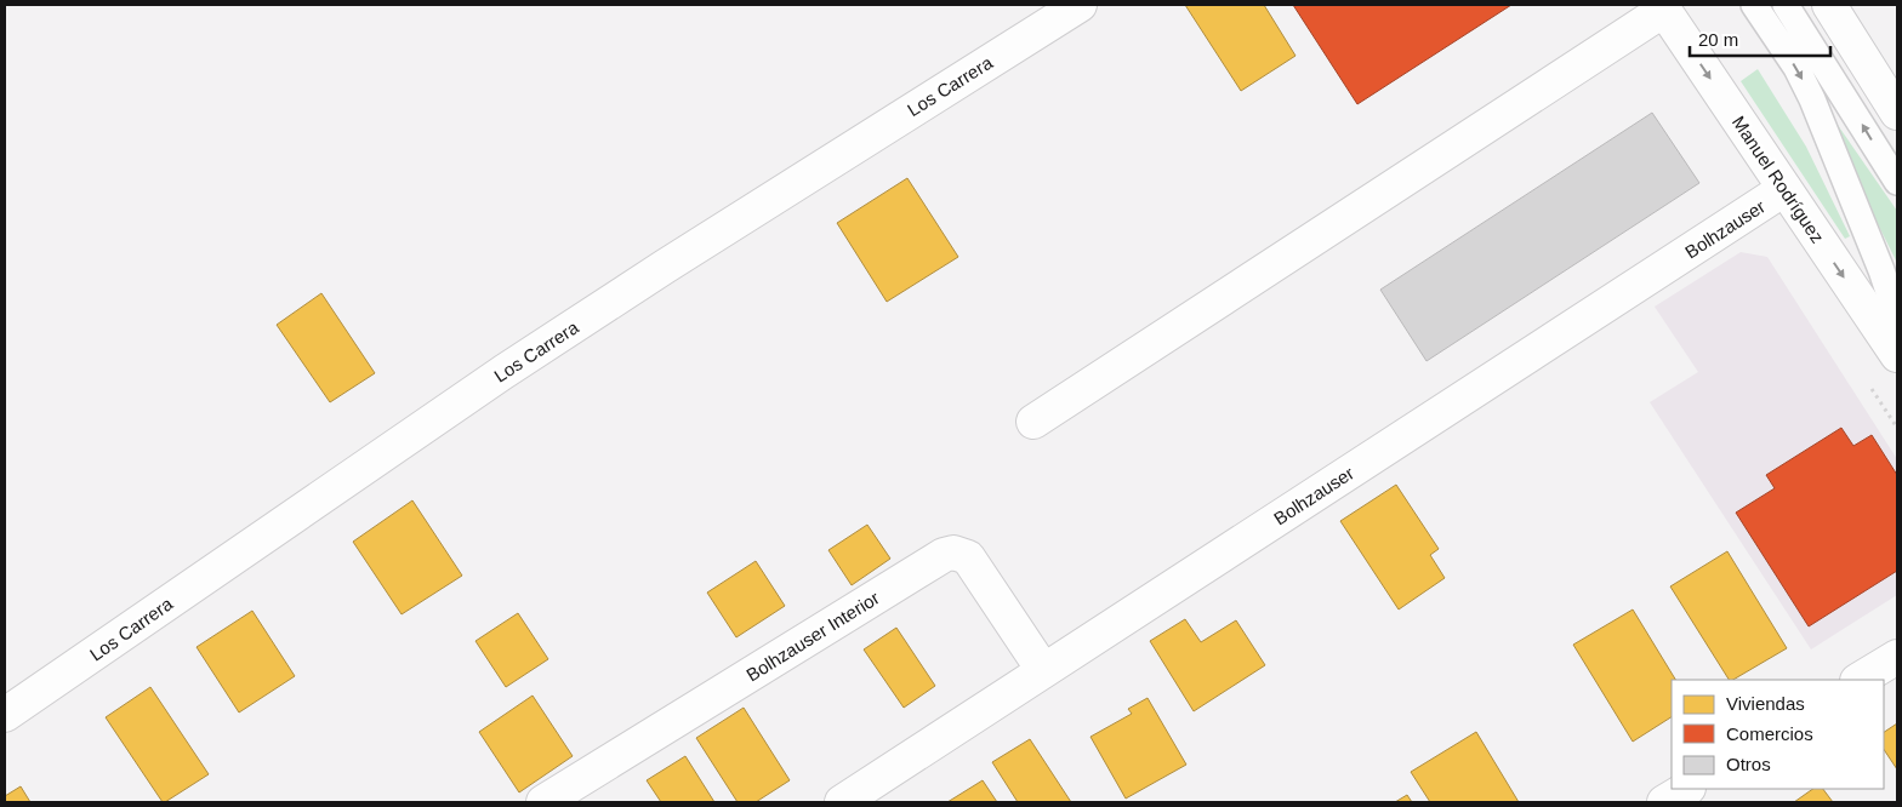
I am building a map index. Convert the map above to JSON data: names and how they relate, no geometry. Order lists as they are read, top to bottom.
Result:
{
  "streets": {
    "street": [
      "Los Carrera",
      "Manuel Rodríguez",
      "Bolhzauser",
      "Bolhzauser Interior"
    ]
  },
  "crossings": [
    ["Manuel Rodríguez", "Bolhzauser"],
    ["Bolhzauser", "Bolhzauser Interior"]
  ],
  "legend": ["Viviendas", "Comercios", "Otros"],
  "scale_bar": "20 m"
}
